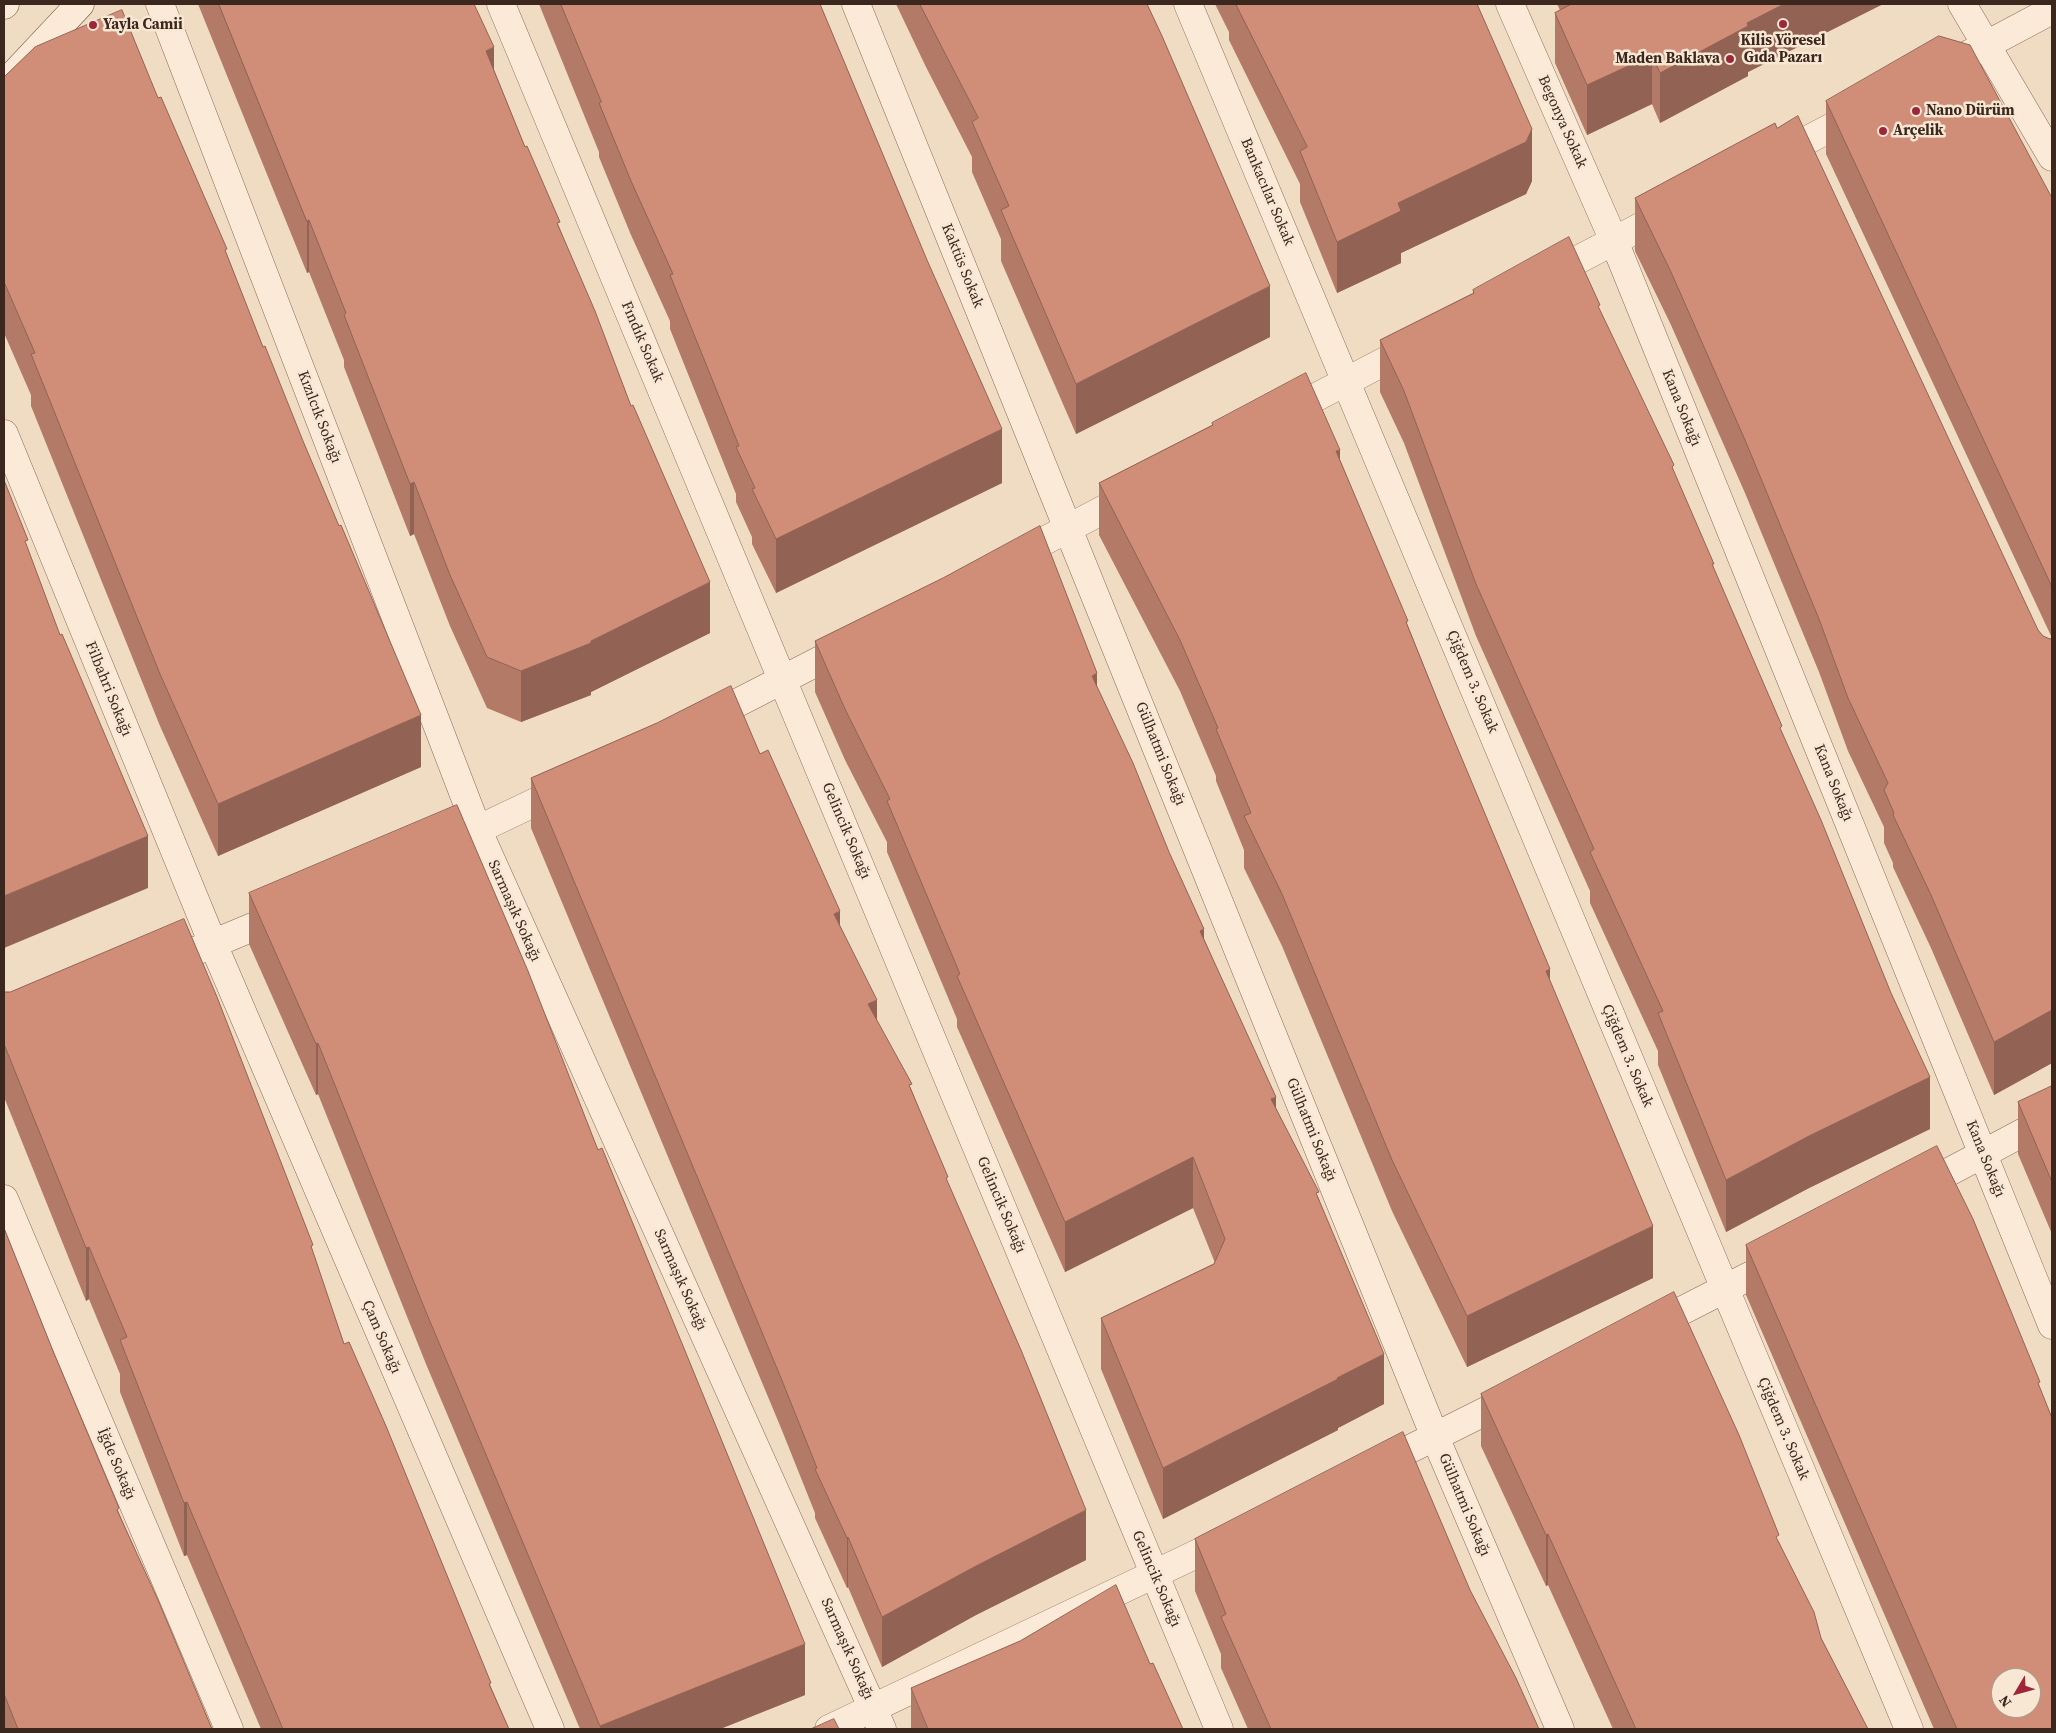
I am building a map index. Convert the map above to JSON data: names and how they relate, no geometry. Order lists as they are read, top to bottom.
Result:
{
  "streets": {
    "street": [
      "Begonya Sokak",
      "Bankacılar Sokak",
      "Kaktüs Sokak",
      "Fındık Sokak",
      "Kana Sokağı",
      "Kızılcık Sokağı",
      "Çiğdem 3. Sokak",
      "Filbahri Sokağı",
      "Gülhatmi Sokağı",
      "Gelincik Sokağı",
      "Sarmaşık Sokağı",
      "Çam Sokağı",
      "İğde Sokağı"
    ]
  },
  "crossings": [
    ["Begonya Sokak", "Kana Sokağı"],
    ["Bankacılar Sokak", "Çiğdem 3. Sokak"],
    ["Kaktüs Sokak", "Gülhatmi Sokağı"],
    ["Fındık Sokak", "Gelincik Sokağı"],
    ["Kızılcık Sokağı", "Sarmaşık Sokağı"],
    ["Filbahri Sokağı", "Çam Sokağı"]
  ],
  "places": [
    "Kilis Yöresel Gıda Pazarı",
    "Yayla Camii",
    "Maden Baklava",
    "Nano Dürüm",
    "Arçelik"
  ],
  "north": "bottom left"
}
